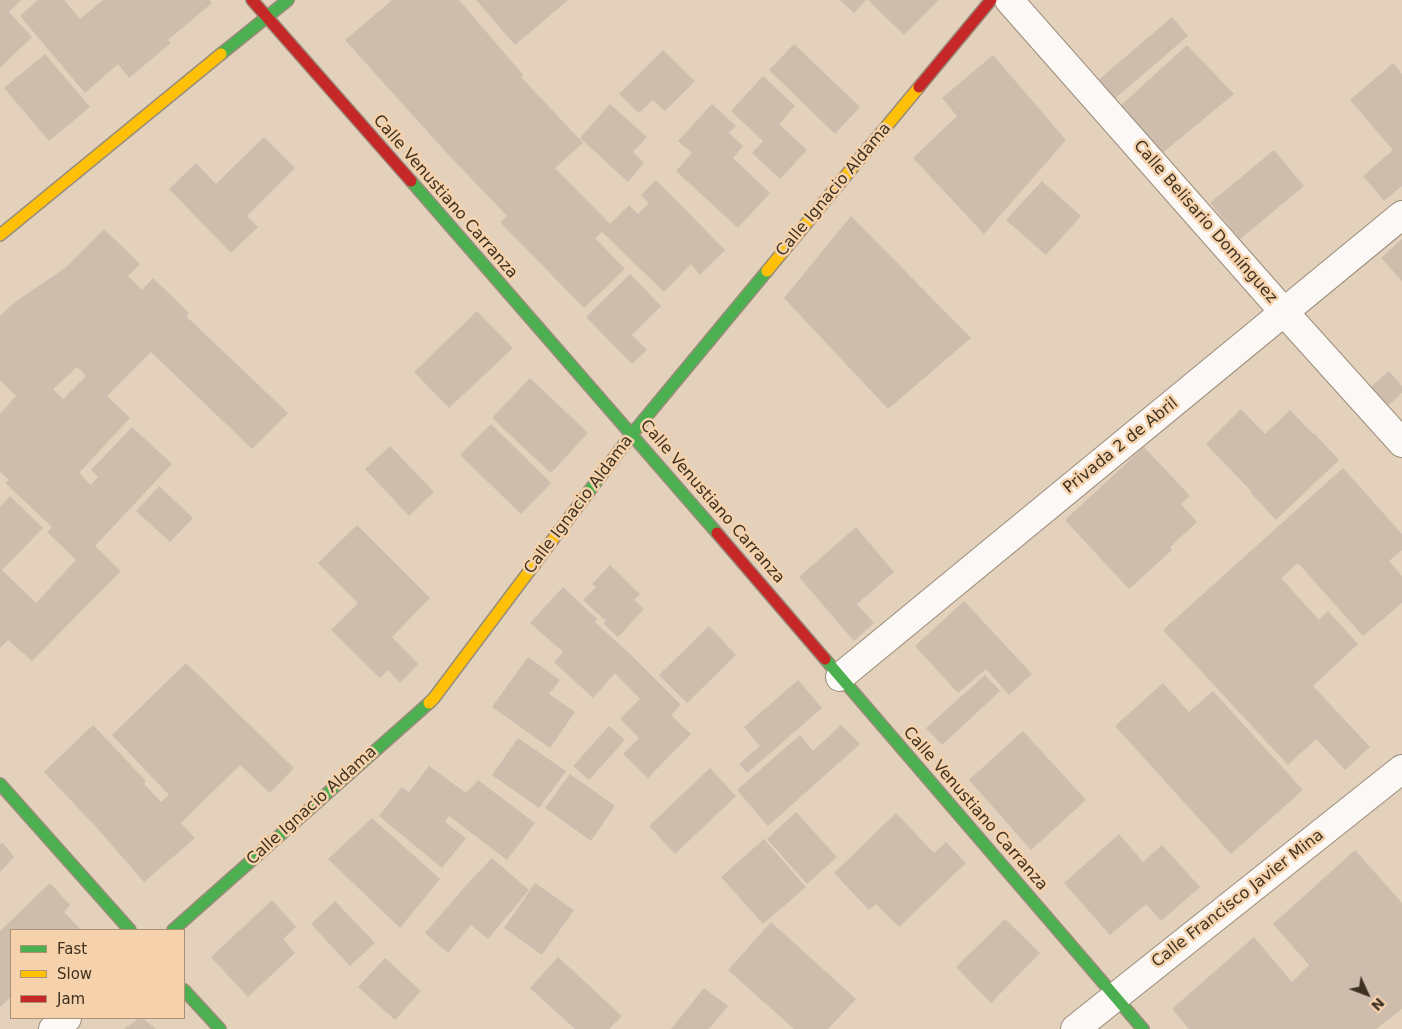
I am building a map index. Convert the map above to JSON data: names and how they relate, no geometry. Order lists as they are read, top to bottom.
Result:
{
  "streets": {
    "street": [
      "Calle Ignacio Aldama",
      "Calle Venustiano Carranza",
      "Calle Belisario Domínguez",
      "Privada 2 de Abril",
      "Calle Francisco Javier Mina"
    ]
  },
  "crossings": [
    ["Calle Ignacio Aldama", "Calle Venustiano Carranza"],
    ["Calle Venustiano Carranza", "Privada 2 de Abril"],
    ["Calle Venustiano Carranza", "Calle Francisco Javier Mina"],
    ["Calle Belisario Domínguez", "Privada 2 de Abril"]
  ],
  "legend": ["Fast", "Slow", "Jam"],
  "north": "bottom right"
}
